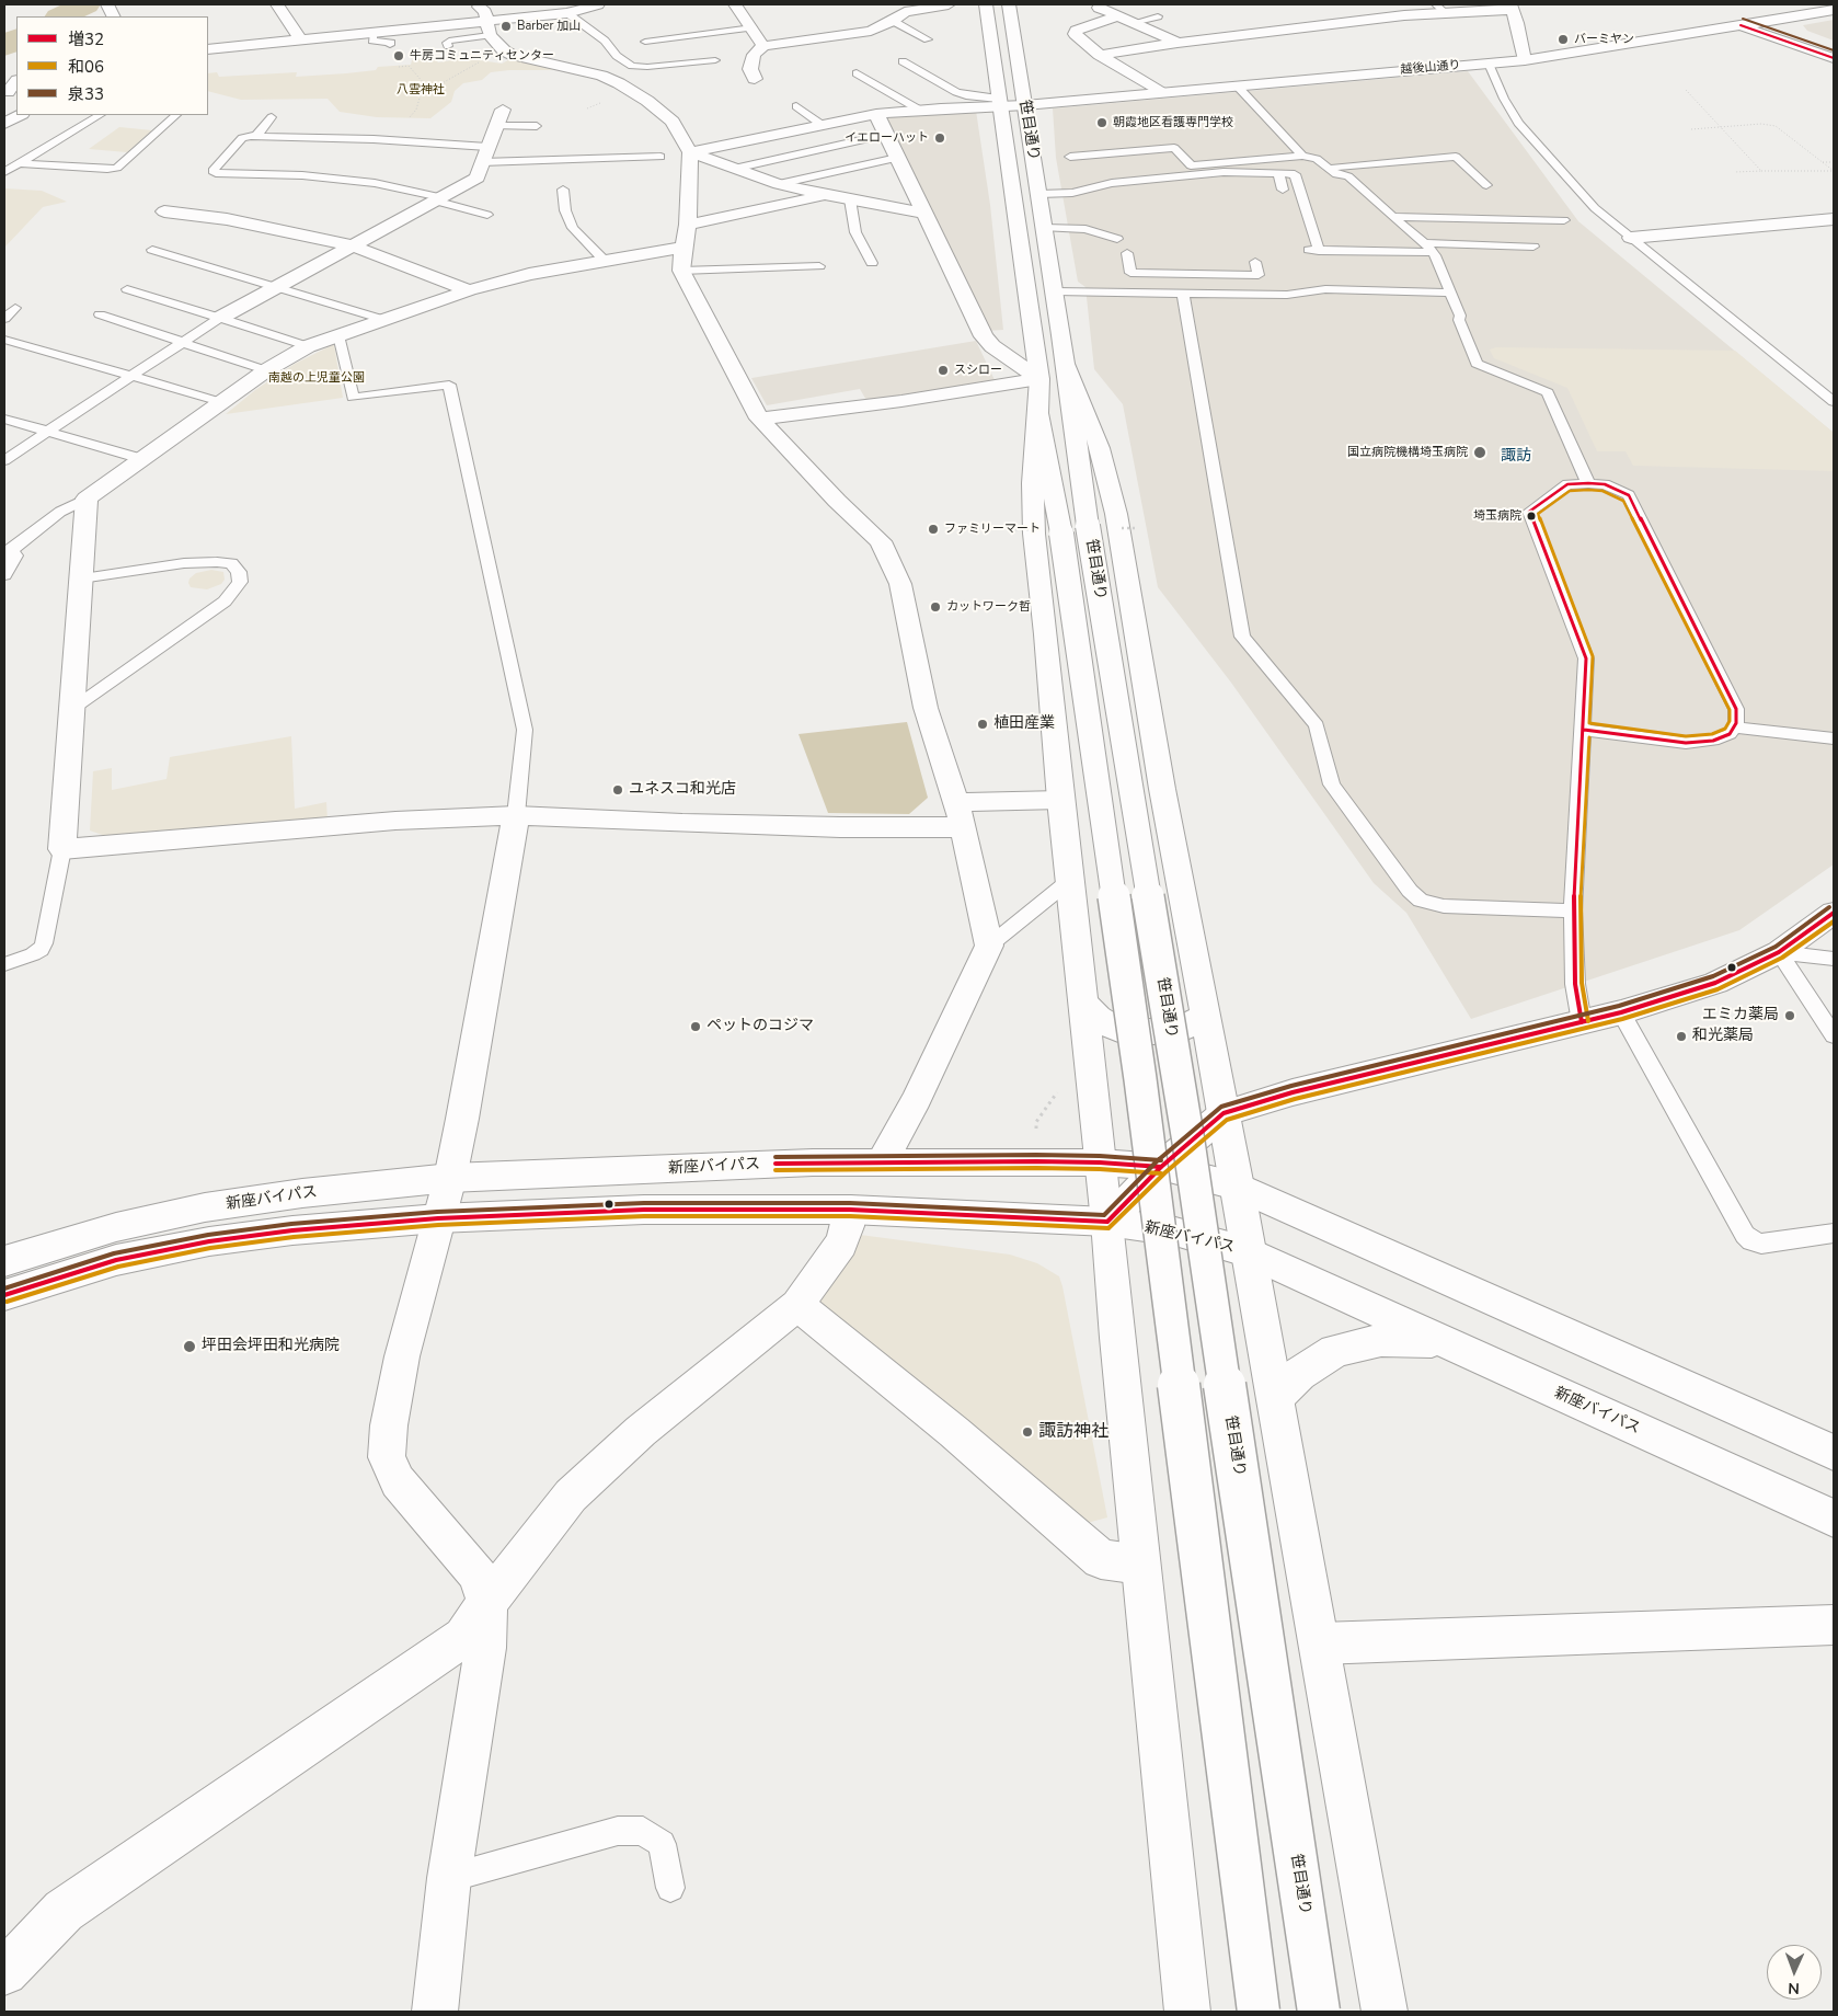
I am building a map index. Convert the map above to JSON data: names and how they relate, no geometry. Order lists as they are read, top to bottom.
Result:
{
  "streets": {
    "main road": ["越後山通り", "笹目通り", "新座バイパス"]
  },
  "crossings": [
    ["越後山通り", "笹目通り"]
  ],
  "districts": ["諏訪"],
  "parks": ["八雲神社", "南越の上児童公園"],
  "places": [
    "Barber 加山",
    "バーミヤン",
    "牛房コミュニティセンター",
    "朝霞地区看護専門学校",
    "イエローハット",
    "スシロー",
    "国立病院機構埼玉病院",
    "埼玉病院",
    "ファミリーマート",
    "カットワーク哲",
    "植田産業",
    "ユネスコ和光店",
    "エミカ薬局",
    "ペットのコジマ",
    "和光薬局",
    "坪田会坪田和光病院",
    "諏訪神社"
  ],
  "lines": ["transit line 泉33", "transit line 増32", "transit line 和06"],
  "legend": ["増32", "和06", "泉33"],
  "north": "bottom"
}
